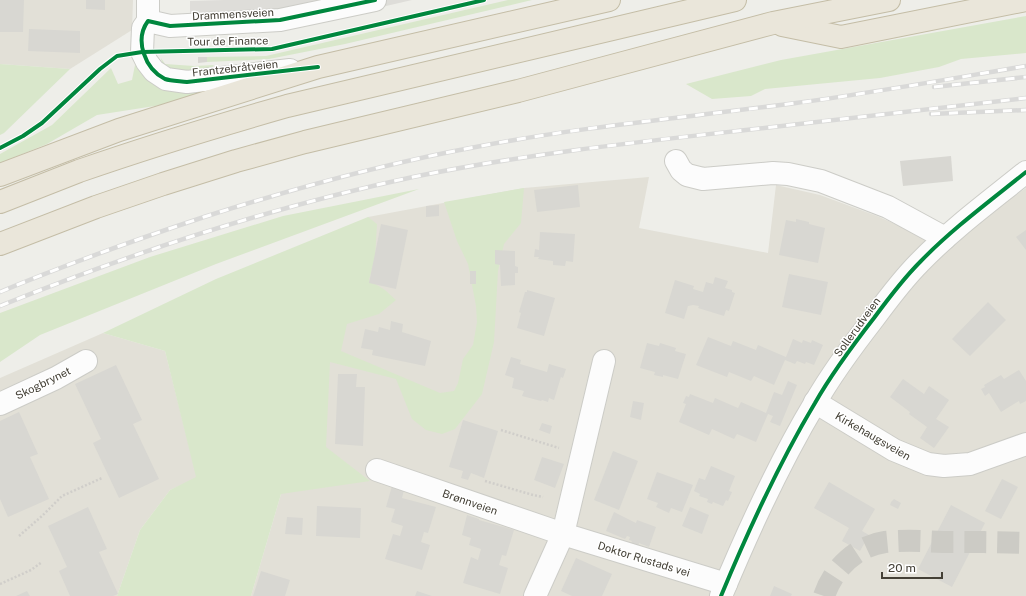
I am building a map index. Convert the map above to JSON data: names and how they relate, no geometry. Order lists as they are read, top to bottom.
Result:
{
  "streets": {
    "street": [
      "Drammensveien",
      "Frantzebråtveien",
      "Sollerudveien",
      "Skogbrynet",
      "Kirkehaugsveien",
      "Brønnveien",
      "Doktor Rustads vei"
    ],
    "cycle path": ["Tour de Finance"]
  },
  "crossings": [
    ["Drammensveien", "Frantzebråtveien"],
    ["Sollerudveien", "Kirkehaugsveien"],
    ["Sollerudveien", "Doktor Rustads vei"],
    ["Brønnveien", "Doktor Rustads vei"]
  ],
  "scale_bar": "20 m"
}
